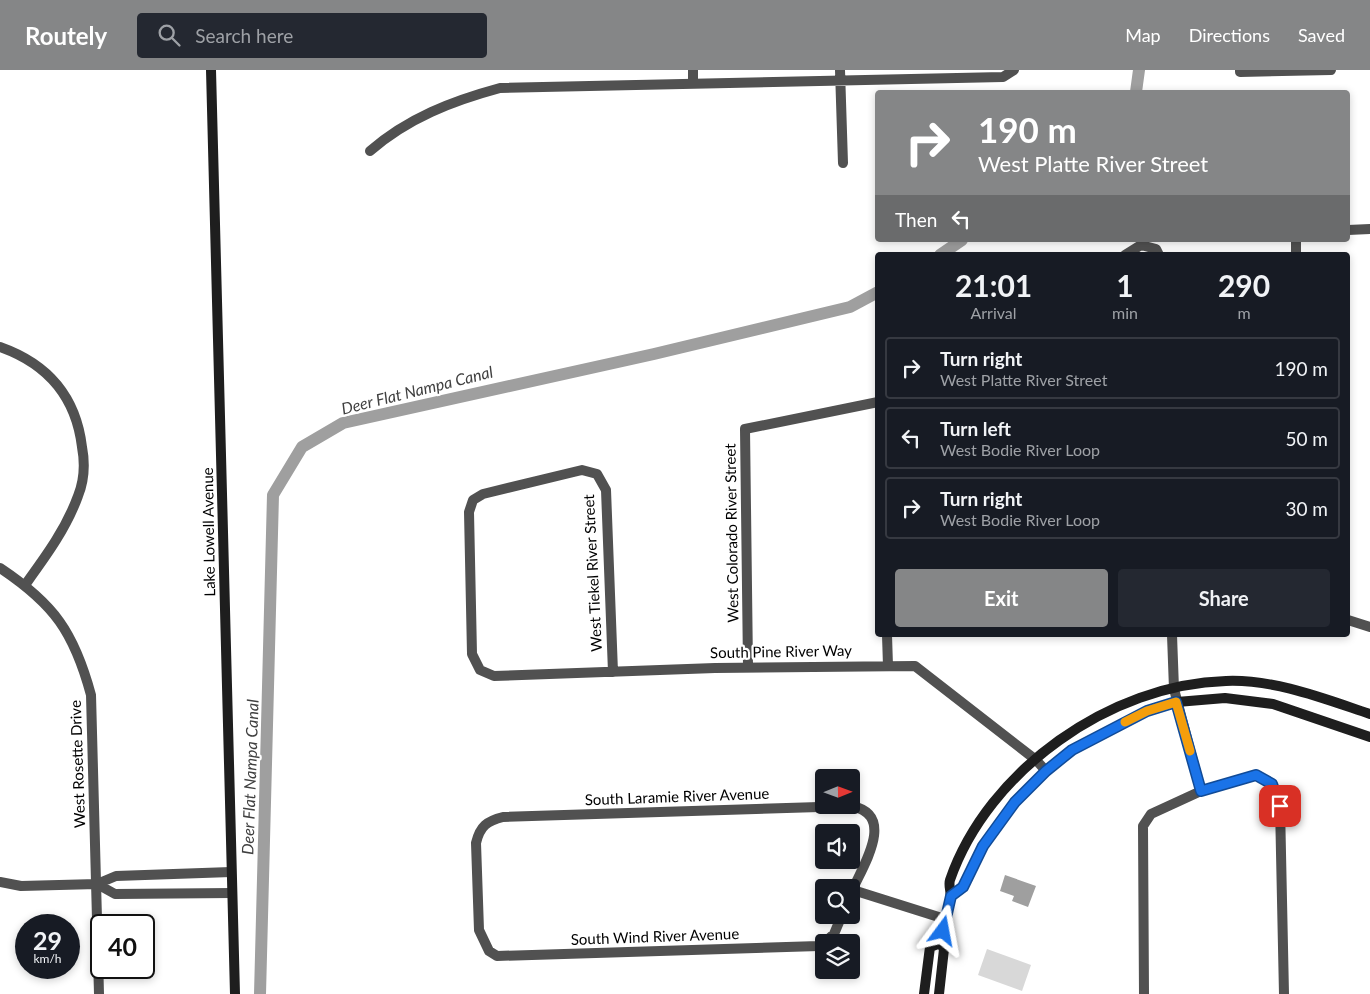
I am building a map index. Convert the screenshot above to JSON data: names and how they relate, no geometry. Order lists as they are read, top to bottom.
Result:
{
  "streets": {
    "street": [
      "Lake Lowell Avenue",
      "West Colorado River Street",
      "West Tiekel River Street",
      "South Pine River Way",
      "West Rosette Drive",
      "South Laramie River Avenue",
      "South Wind River Avenue"
    ]
  },
  "crossings": [
    ["West Colorado River Street", "South Pine River Way"],
    ["West Tiekel River Street", "South Pine River Way"],
    ["South Laramie River Avenue", "South Wind River Avenue"]
  ],
  "water": ["Deer Flat Nampa Canal"],
  "north": "right",
  "page": {
    "header": "Routely",
    "search": "Search here",
    "nav": ["Map", "Directions", "Saved"],
    "turn": ["190 m", "West Platte River Street"],
    "then": "Then",
    "eta": [
      "21:01",
      "Arrival",
      "1",
      "min",
      "290",
      "m"
    ],
    "list": [
      {
        "name": "Turn right",
        "note": "West Platte River Street",
        "value": "190 m"
      },
      {
        "name": "Turn left",
        "note": "West Bodie River Loop",
        "value": "50 m"
      },
      {
        "name": "Turn right",
        "note": "West Bodie River Loop",
        "value": "30 m"
      }
    ],
    "buttons": ["Exit", "Share"],
    "speed": "29 km/h",
    "limit": "40"
  }
}
